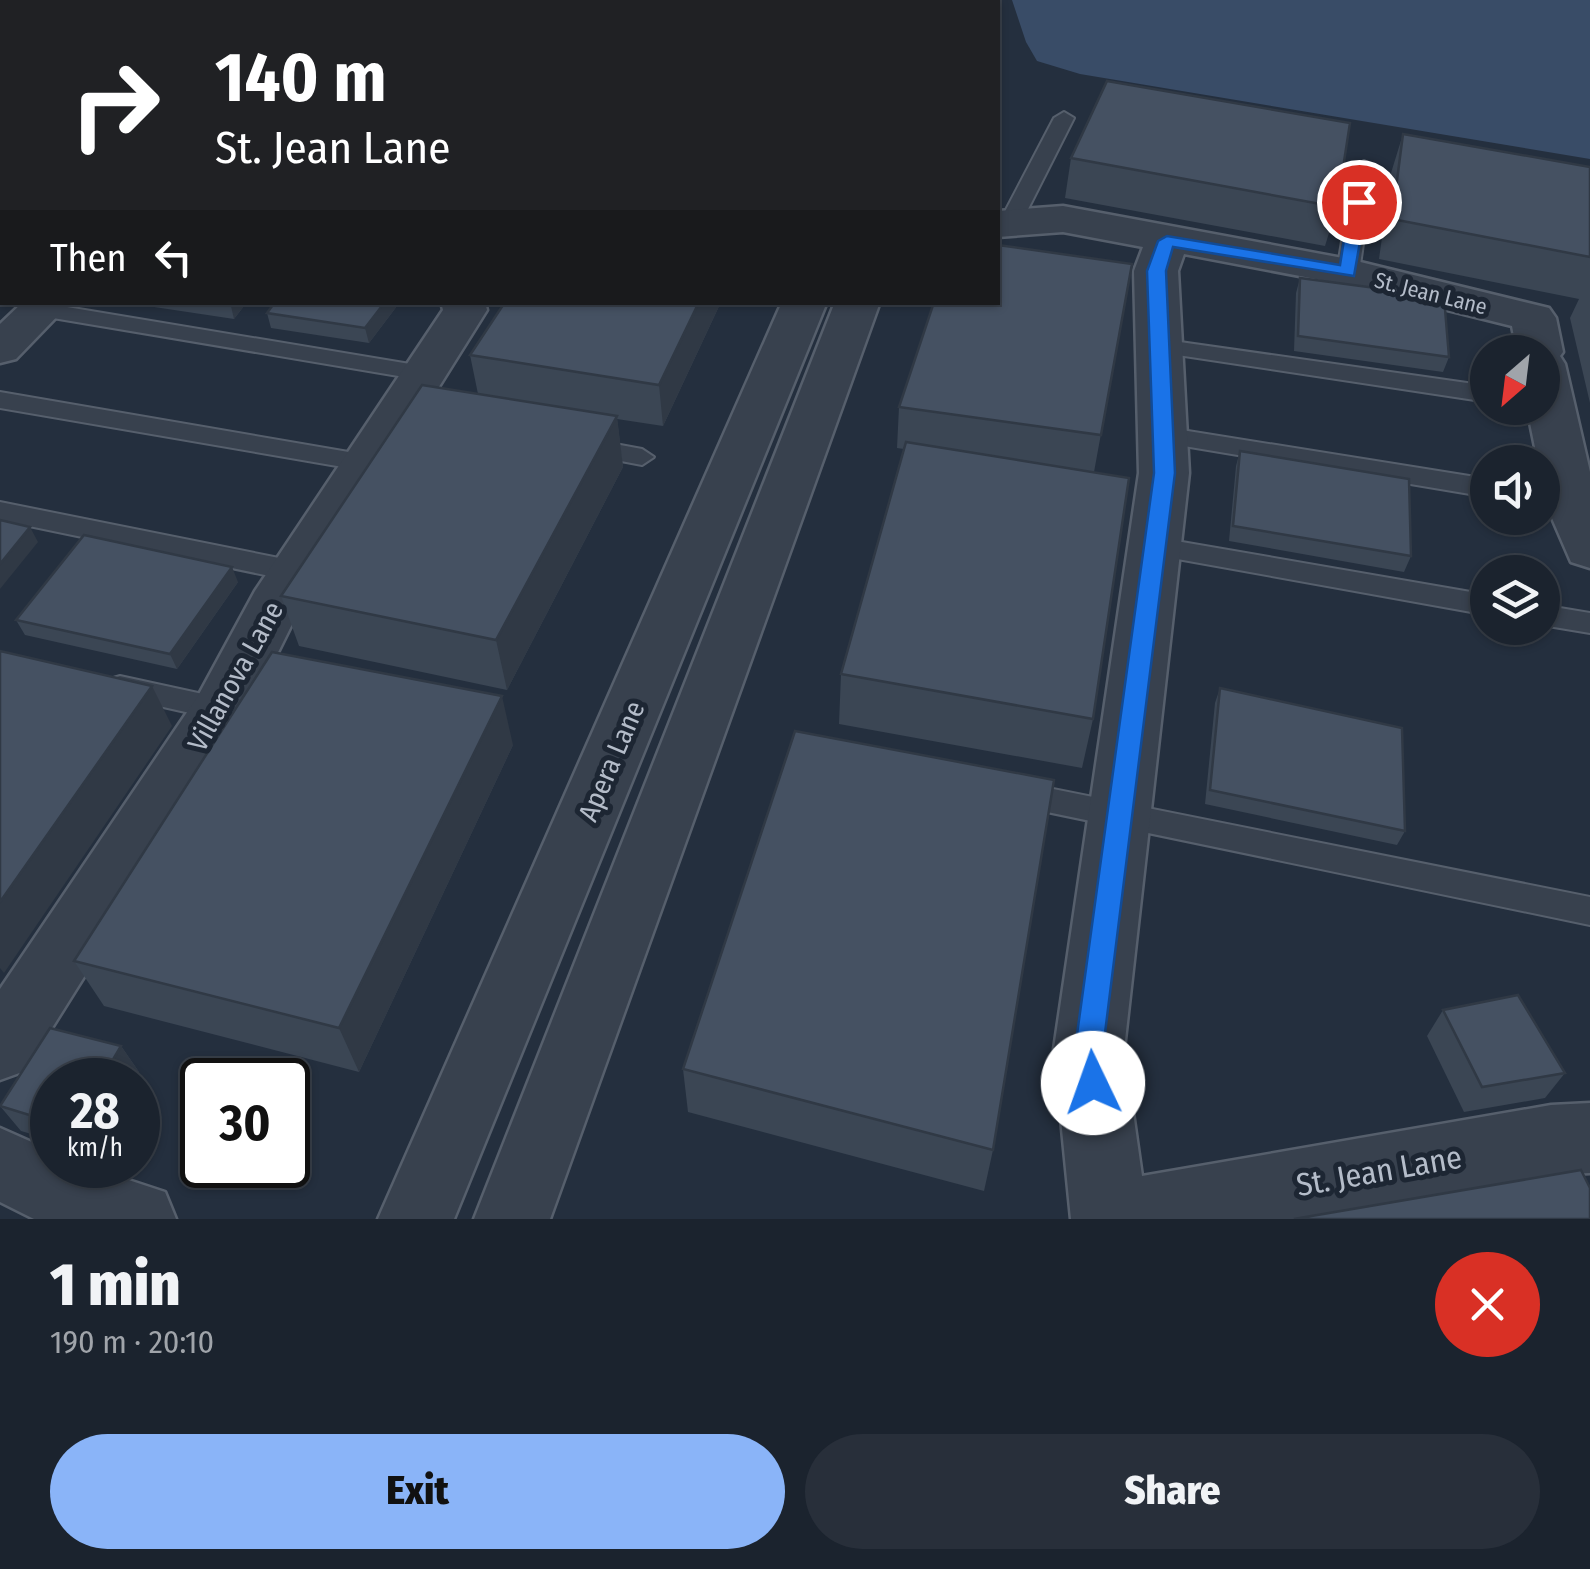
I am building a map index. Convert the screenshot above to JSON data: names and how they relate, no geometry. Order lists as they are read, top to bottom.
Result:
{
  "streets": {
    "street": ["St. Jean Lane", "Villanova Lane", "Apera Lane"]
  },
  "north": "bottom left",
  "page": {
    "turn": ["140 m", "St. Jean Lane"],
    "then": "Then",
    "speed": "28 km/h",
    "limit": "30",
    "heading": ["1 min", "190 m · 20:10"],
    "buttons": ["Exit", "Share"]
  }
}
